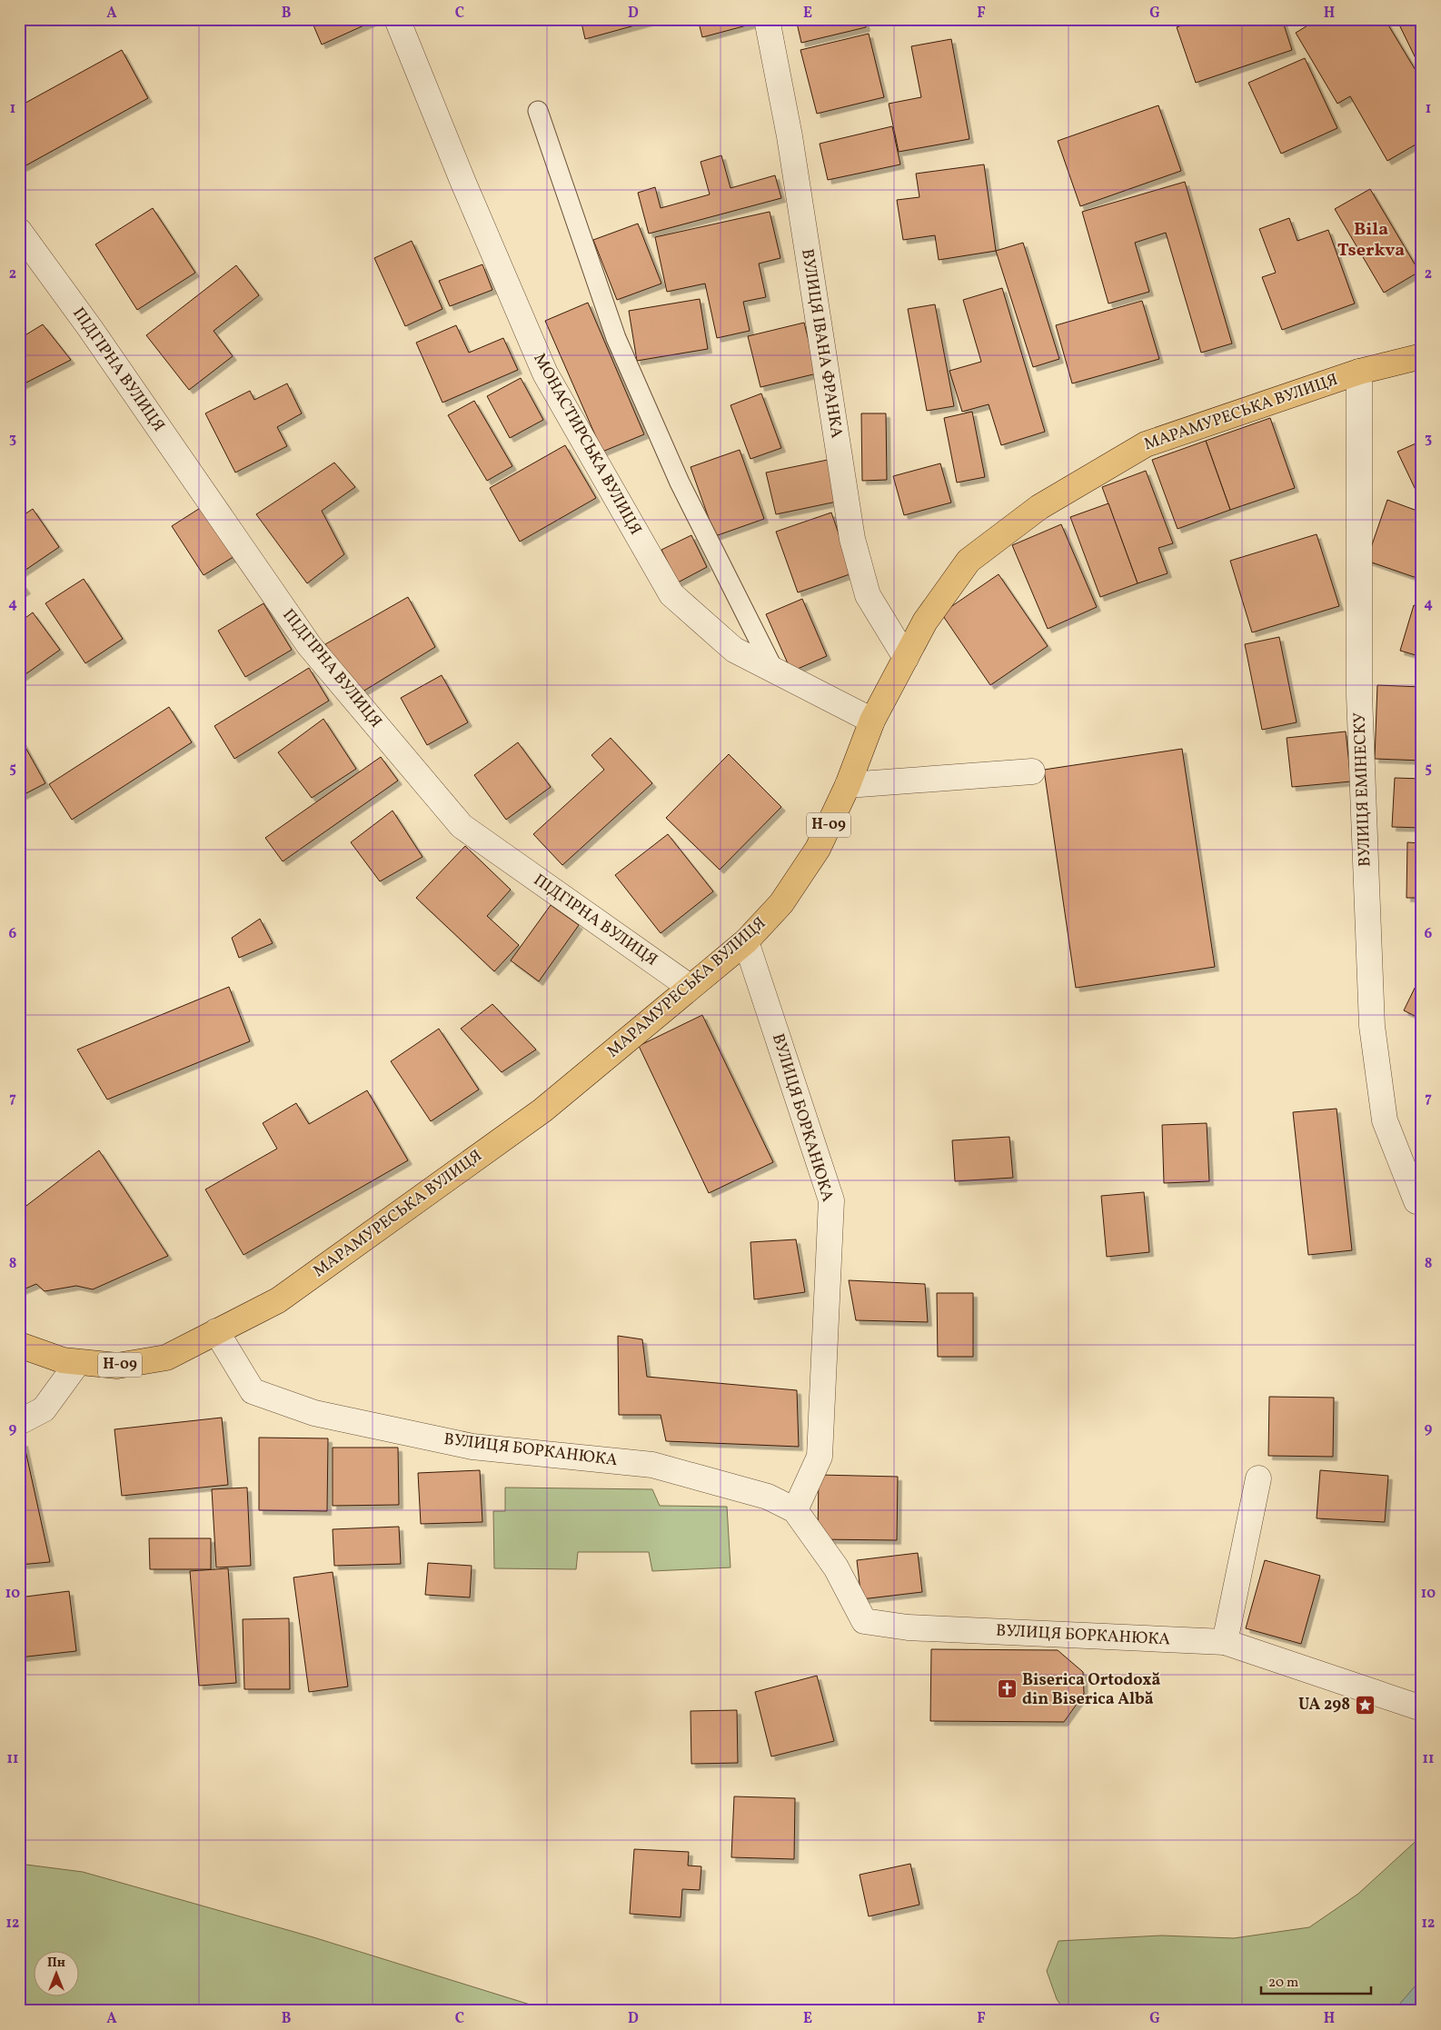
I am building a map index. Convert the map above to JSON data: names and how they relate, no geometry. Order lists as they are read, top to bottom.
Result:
{
  "streets": {
    "main road": ["МАРАМУРЕСЬКА ВУЛИЦЯ", "Н-09"],
    "street": [
      "ВУЛИЦЯ ІВАНА ФРАНКА",
      "ПІДГІРНА ВУЛИЦЯ",
      "МОНАСТИРСЬКА ВУЛИЦЯ",
      "ВУЛИЦЯ ЕМІНЕСКУ",
      "ВУЛИЦЯ БОРКАНЮКА"
    ]
  },
  "crossings": [
    ["ВУЛИЦЯ ІВАНА ФРАНКА", "МАРАМУРЕСЬКА ВУЛИЦЯ"],
    ["ПІДГІРНА ВУЛИЦЯ", "МАРАМУРЕСЬКА ВУЛИЦЯ"],
    ["МАРАМУРЕСЬКА ВУЛИЦЯ", "МОНАСТИРСЬКА ВУЛИЦЯ"],
    ["МАРАМУРЕСЬКА ВУЛИЦЯ", "ВУЛИЦЯ ЕМІНЕСКУ"],
    ["МАРАМУРЕСЬКА ВУЛИЦЯ", "Н-09"],
    ["МАРАМУРЕСЬКА ВУЛИЦЯ", "ВУЛИЦЯ БОРКАНЮКА"],
    ["Н-09", "ВУЛИЦЯ БОРКАНЮКА"]
  ],
  "districts": ["Bila Tserkva"],
  "places": {
    "church": ["Biserica Ortodoxă din Biserica Albă"],
    "place": ["UA 298"]
  },
  "scale_bar": "20 m",
  "north": "top",
  "grid": {
    "columns": [
      "A",
      "B",
      "C",
      "D",
      "E",
      "F",
      "G",
      "H"
    ],
    "rows": [
      "1",
      "2",
      "3",
      "4",
      "5",
      "6",
      "7",
      "8",
      "9",
      "10",
      "11",
      "12"
    ]
  }
}
